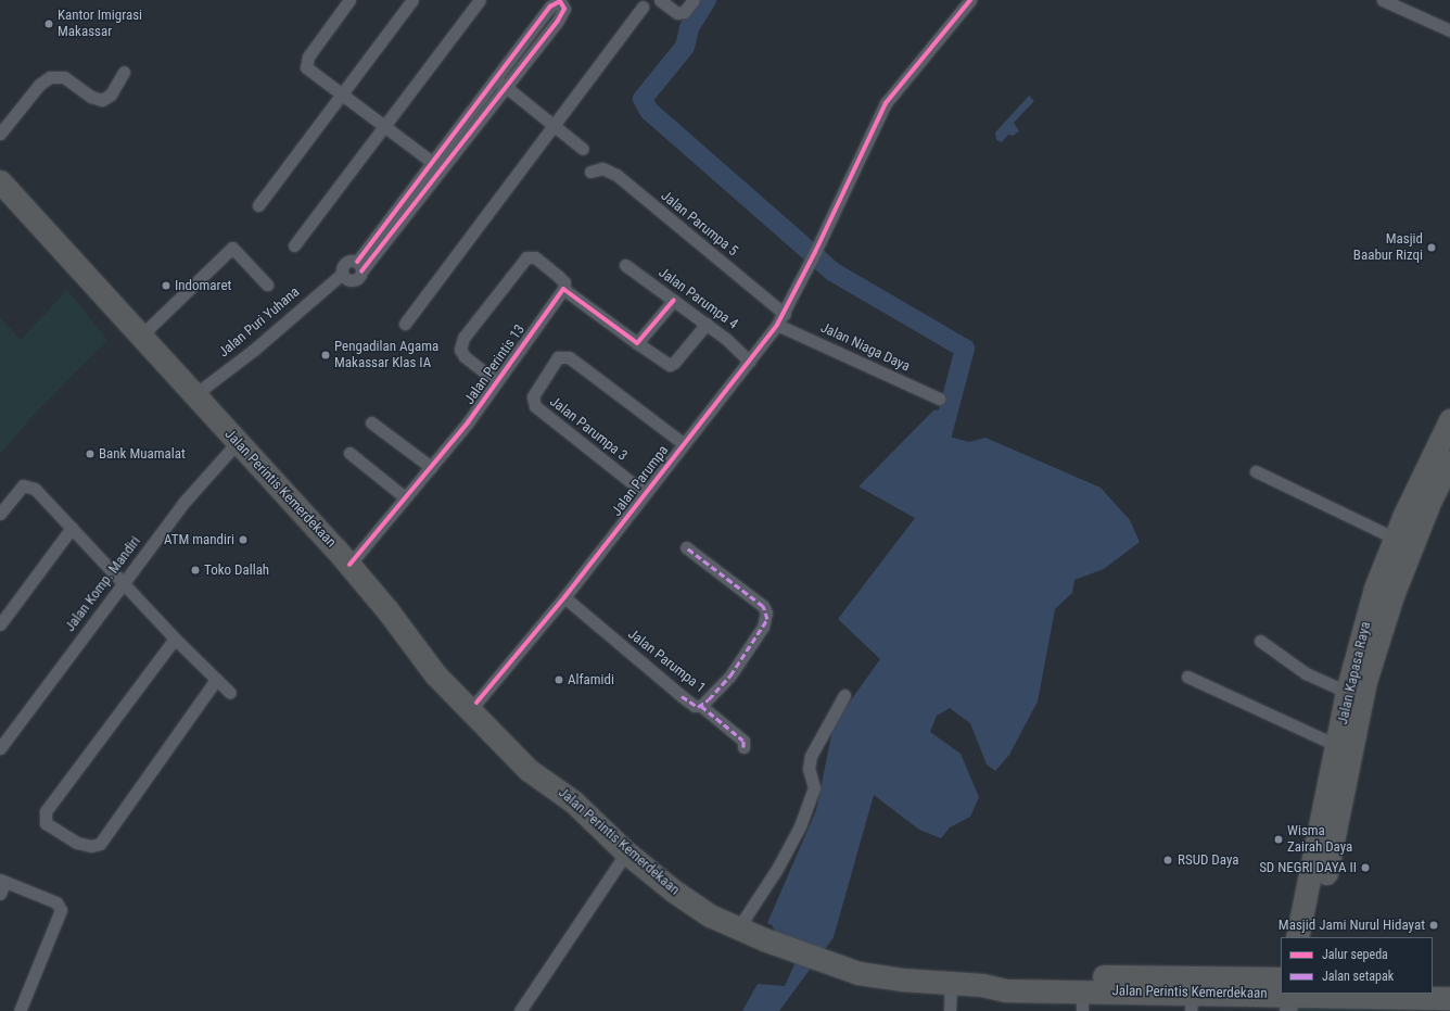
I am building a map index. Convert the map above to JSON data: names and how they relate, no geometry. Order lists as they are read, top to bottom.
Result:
{
  "streets": {
    "highway": ["Jalan Perintis Kemerdekaan", "Jalan Kapasa Raya"],
    "street": [
      "Jalan Parumpa 5",
      "Jalan Parumpa 4",
      "Jalan Puri Yuhana",
      "Jalan Niaga Daya",
      "Jalan Perintis 13",
      "Jalan Parumpa 3",
      "Jalan Parumpa",
      "Jalan Komp. Mandiri",
      "Jalan Parumpa 1"
    ]
  },
  "crossings": [
    ["Jalan Parumpa 5", "Jalan Parumpa"],
    ["Jalan Parumpa 4", "Jalan Parumpa"],
    ["Jalan Puri Yuhana", "Jalan Perintis Kemerdekaan"],
    ["Jalan Niaga Daya", "Jalan Parumpa"],
    ["Jalan Perintis 13", "Jalan Perintis Kemerdekaan"],
    ["Jalan Parumpa 3", "Jalan Parumpa"],
    ["Jalan Parumpa", "Jalan Perintis Kemerdekaan"],
    ["Jalan Parumpa", "Jalan Parumpa 1"],
    ["Jalan Perintis Kemerdekaan", "Jalan Komp. Mandiri"]
  ],
  "places": [
    "Kantor Imigrasi Makassar",
    "Masjid Baabur Rizqi",
    "Indomaret",
    "Pengadilan Agama Makassar Klas IA",
    "Bank Muamalat",
    "ATM mandiri",
    "Toko Dallah",
    "Alfamidi",
    "Wisma Zairah Daya",
    "RSUD Daya",
    "SD NEGRI DAYA II",
    "Masjid Jami Nurul Hidayat"
  ],
  "legend": ["Jalur sepeda", "Jalan setapak"]
}
